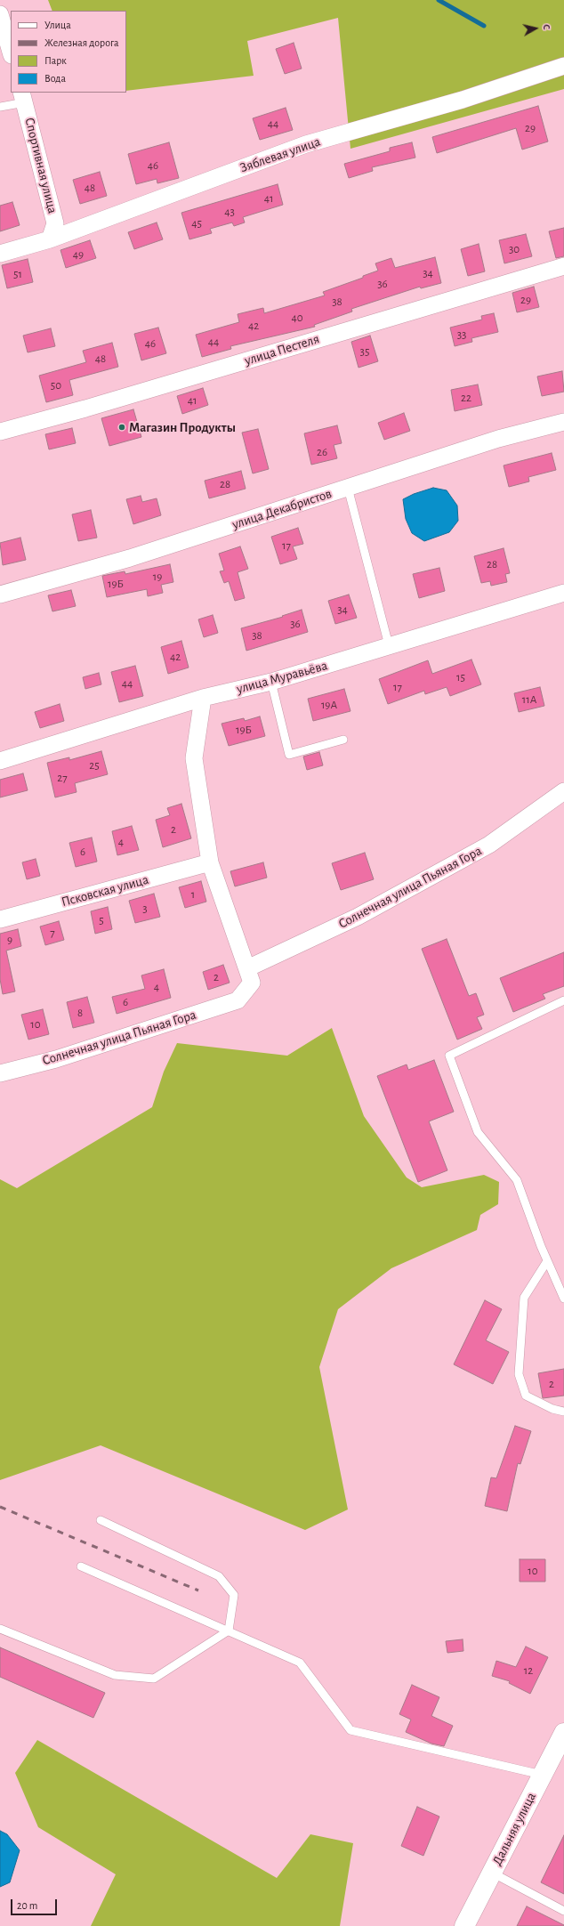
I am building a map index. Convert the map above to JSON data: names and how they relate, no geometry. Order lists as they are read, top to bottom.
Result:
{
  "streets": {
    "main road": ["Дальняя улица"],
    "street": [
      "Зяблевая улица",
      "Спортивная улица",
      "улица Пестеля",
      "улица Декабристов",
      "улица Муравьёва",
      "Солнечная улица Пьяная Гора",
      "Псковская улица"
    ]
  },
  "crossings": [
    ["Зяблевая улица", "Спортивная улица"]
  ],
  "places": ["Магазин Продукты"],
  "house_numbers": [
    "44",
    "29",
    "46",
    "48",
    "41",
    "43",
    "45",
    "30",
    "49",
    "34",
    "51",
    "36",
    "29",
    "38",
    "40",
    "42",
    "33",
    "44",
    "46",
    "35",
    "48",
    "50",
    "22",
    "41",
    "26",
    "28",
    "17",
    "28",
    "19",
    "19Б",
    "34",
    "36",
    "38",
    "42",
    "15",
    "44",
    "17",
    "11А",
    "19А",
    "19Б",
    "25",
    "27",
    "2",
    "4",
    "6",
    "1",
    "3",
    "5",
    "7",
    "9",
    "2",
    "4",
    "6",
    "8",
    "10",
    "2",
    "10",
    "12"
  ],
  "legend": [
    "Улица",
    "Железная дорога",
    "Парк",
    "Вода"
  ],
  "scale_bar": "20 m",
  "north": "right"
}
